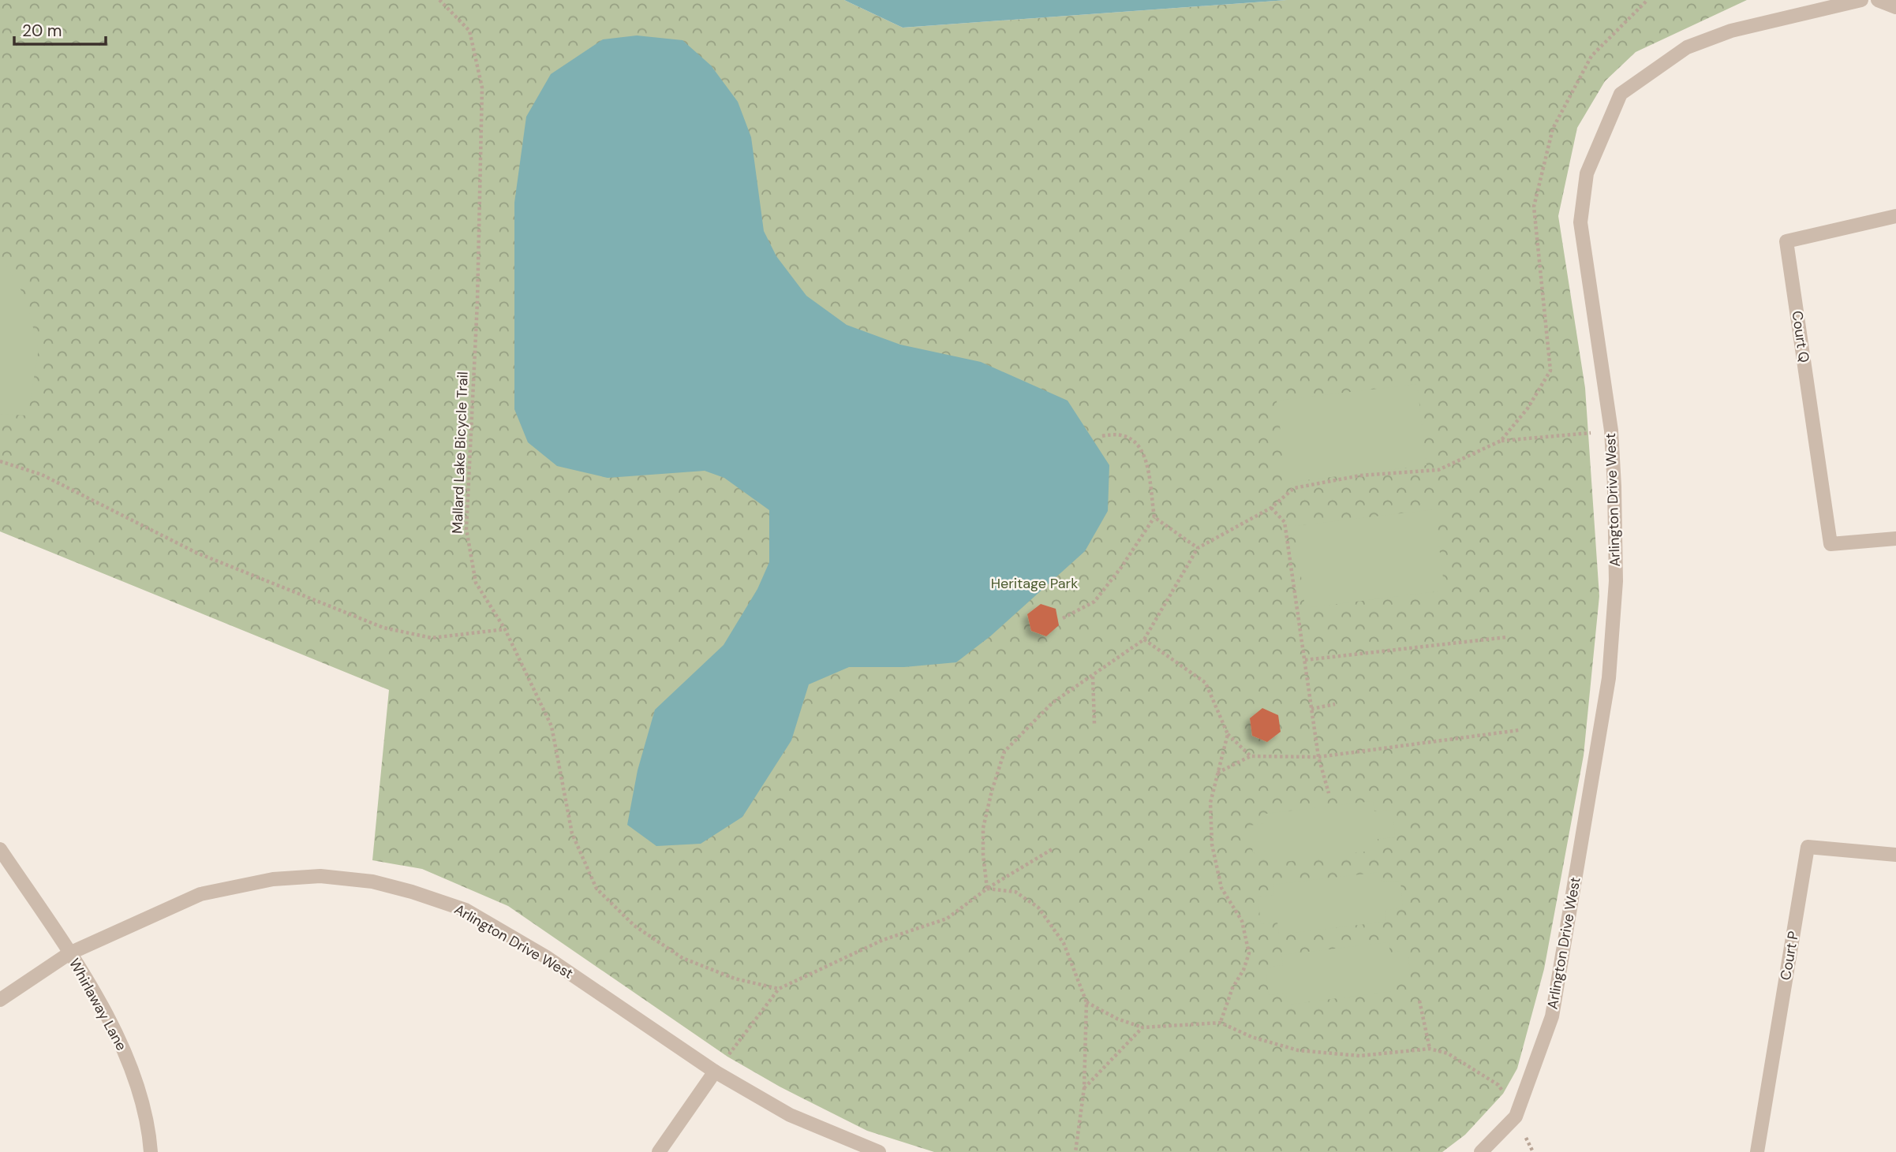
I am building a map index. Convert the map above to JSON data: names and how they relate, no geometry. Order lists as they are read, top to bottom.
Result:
{
  "streets": {
    "street": [
      "Court Q",
      "Arlington Drive West",
      "Court P",
      "Whirlaway Lane"
    ],
    "path": ["Mallard Lake Bicycle Trail"]
  },
  "crossings": [
    ["Arlington Drive West", "Whirlaway Lane"]
  ],
  "parks": ["Heritage Park"],
  "scale_bar": "20 m"
}
